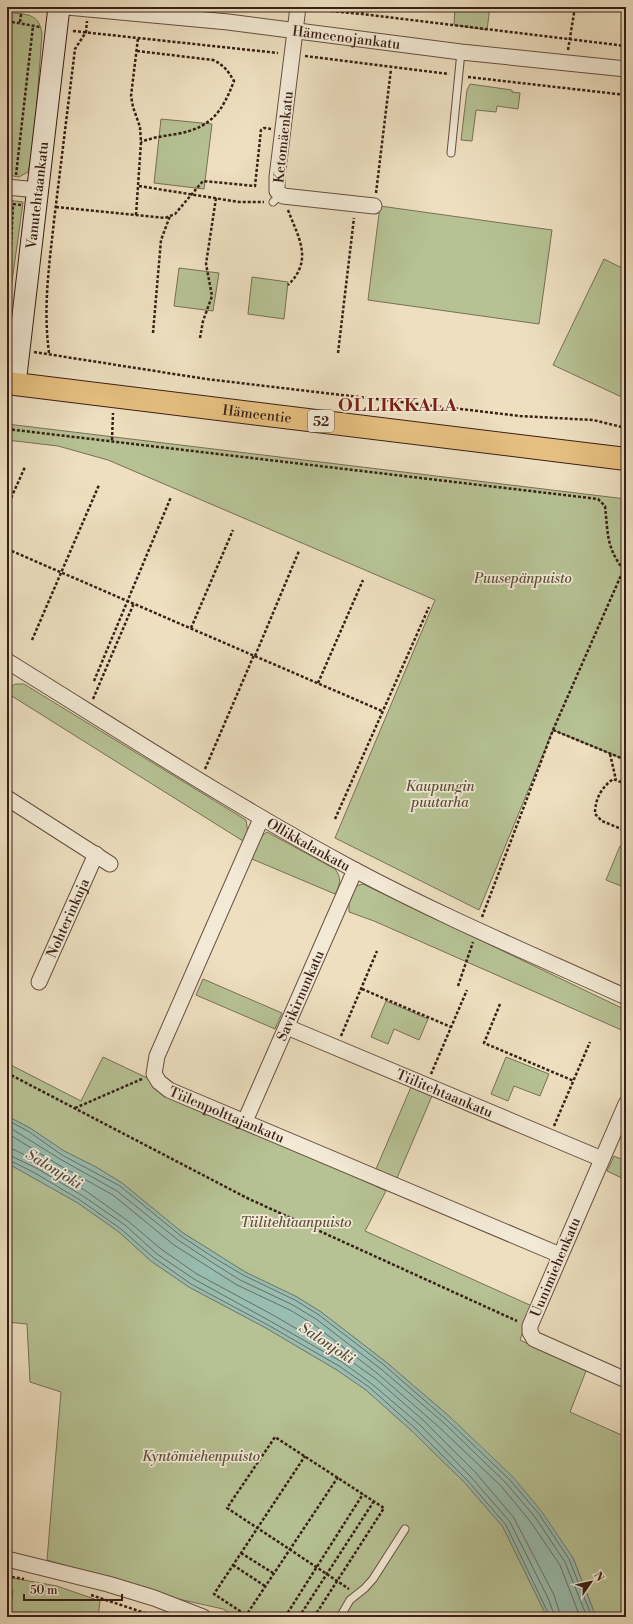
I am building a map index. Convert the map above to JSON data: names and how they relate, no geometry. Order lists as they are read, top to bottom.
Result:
{
  "streets": {
    "main road": ["Hämeentie", "52"],
    "street": [
      "Hämeenojankatu",
      "Ketomäenkatu",
      "Vanutehtaankatu",
      "Ollikkalankatu",
      "Nohterinkuja",
      "Savikirnunkatu",
      "Tiilitehtaankatu",
      "Tiilenpolttajankatu",
      "Uunimiehenkatu"
    ]
  },
  "crossings": [
    ["Hämeenojankatu", "Ketomäenkatu"],
    ["Vanutehtaankatu", "Hämeentie"],
    ["Ollikkalankatu", "Savikirnunkatu"],
    ["Ollikkalankatu", "Tiilenpolttajankatu"],
    ["Savikirnunkatu", "Tiilitehtaankatu"],
    ["Savikirnunkatu", "Tiilenpolttajankatu"],
    ["Tiilitehtaankatu", "Uunimiehenkatu"],
    ["Tiilenpolttajankatu", "Uunimiehenkatu"]
  ],
  "districts": ["OLLIKKALA"],
  "water": ["Salonjoki"],
  "parks": [
    "Puusepänpuisto",
    "Kaupungin puutarha",
    "Tiilitehtaanpuisto",
    "Kyntömiehenpuisto"
  ],
  "scale_bar": "50 m",
  "north": "top right"
}
